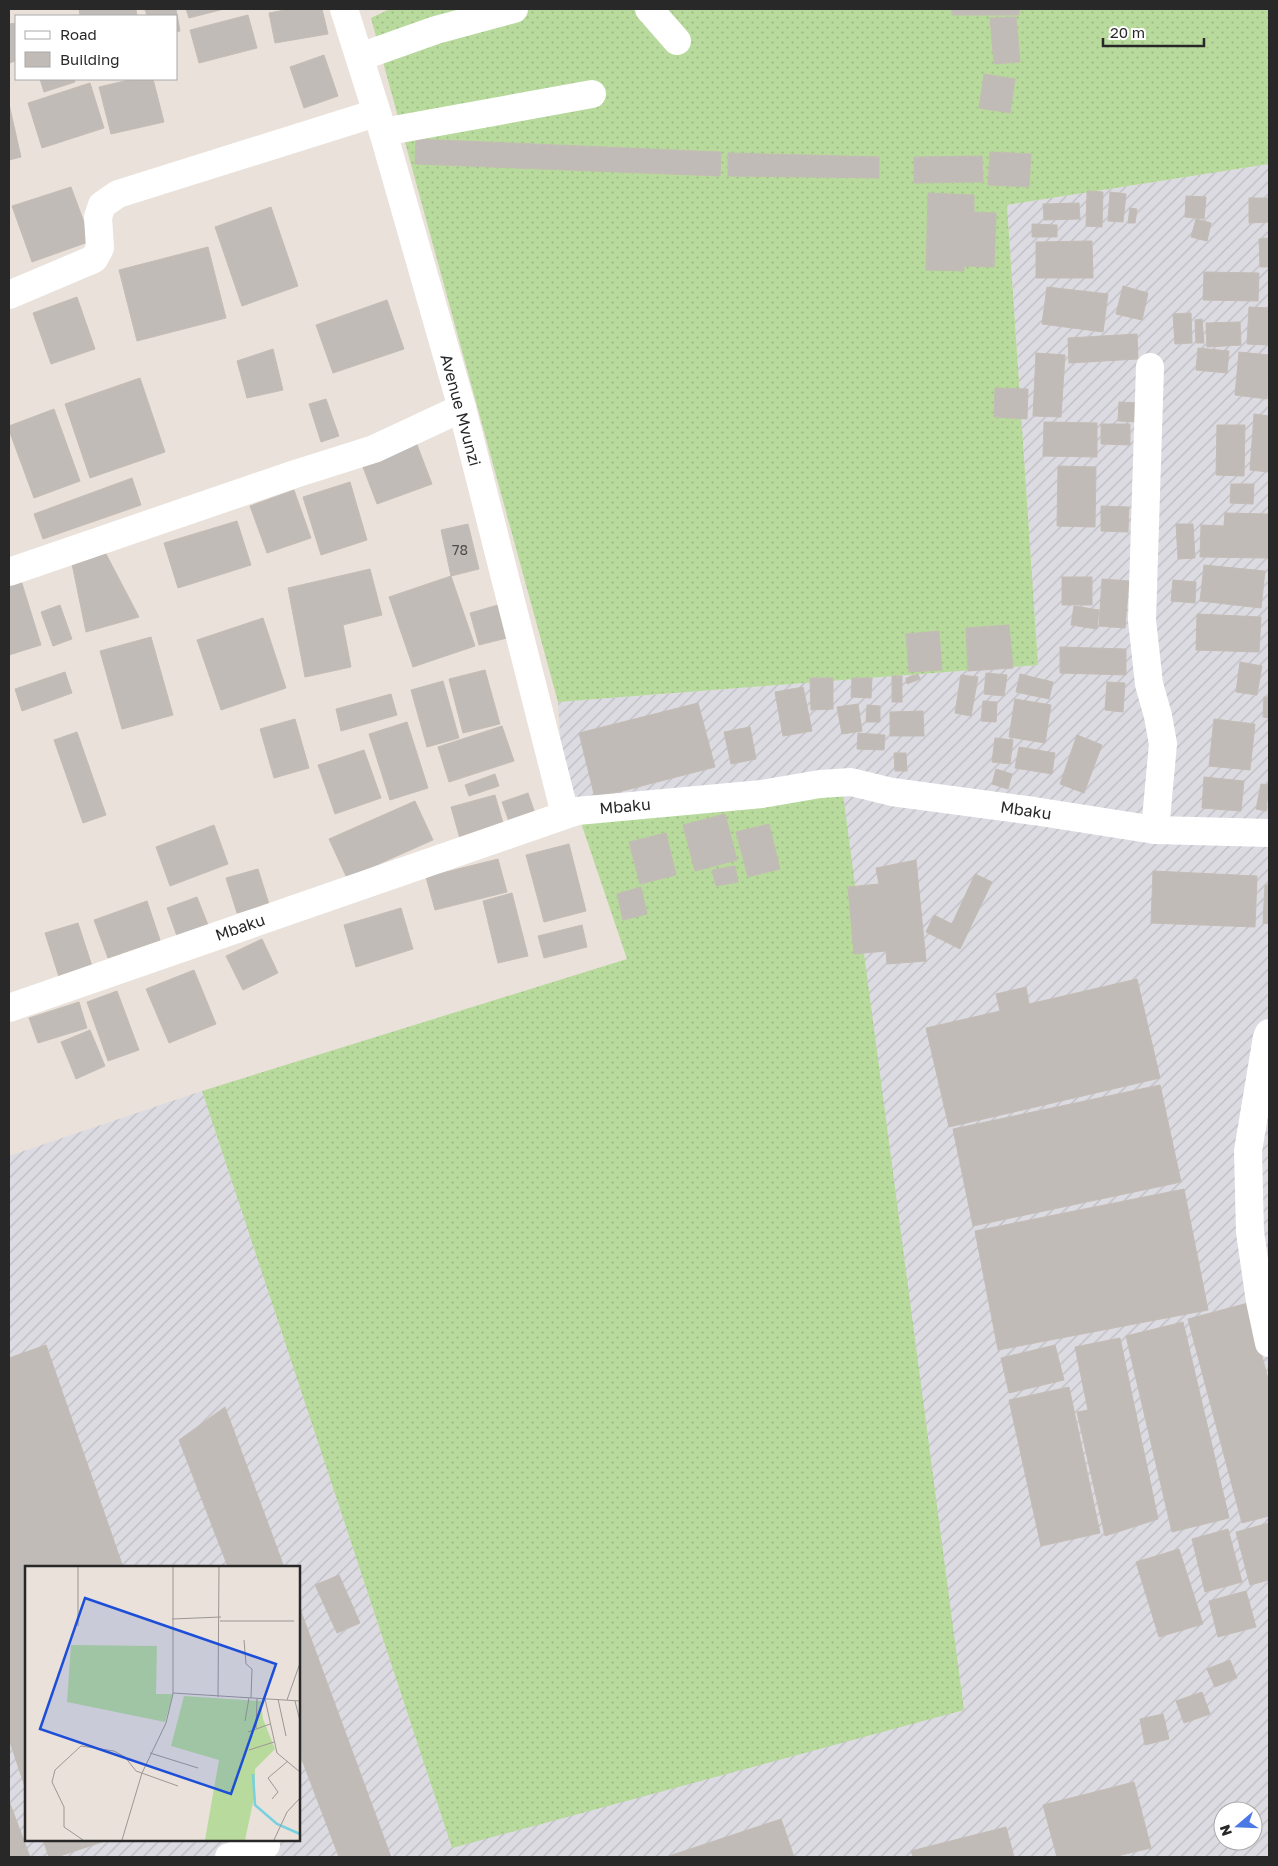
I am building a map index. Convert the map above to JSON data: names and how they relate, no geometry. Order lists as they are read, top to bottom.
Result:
{
  "streets": {
    "street": ["Avenue Mvunzi", "Mbaku"]
  },
  "crossings": [
    ["Avenue Mvunzi", "Mbaku"]
  ],
  "house_numbers": ["78"],
  "legend": ["Road", "Building"],
  "scale_bar": "20 m",
  "north": "left"
}
